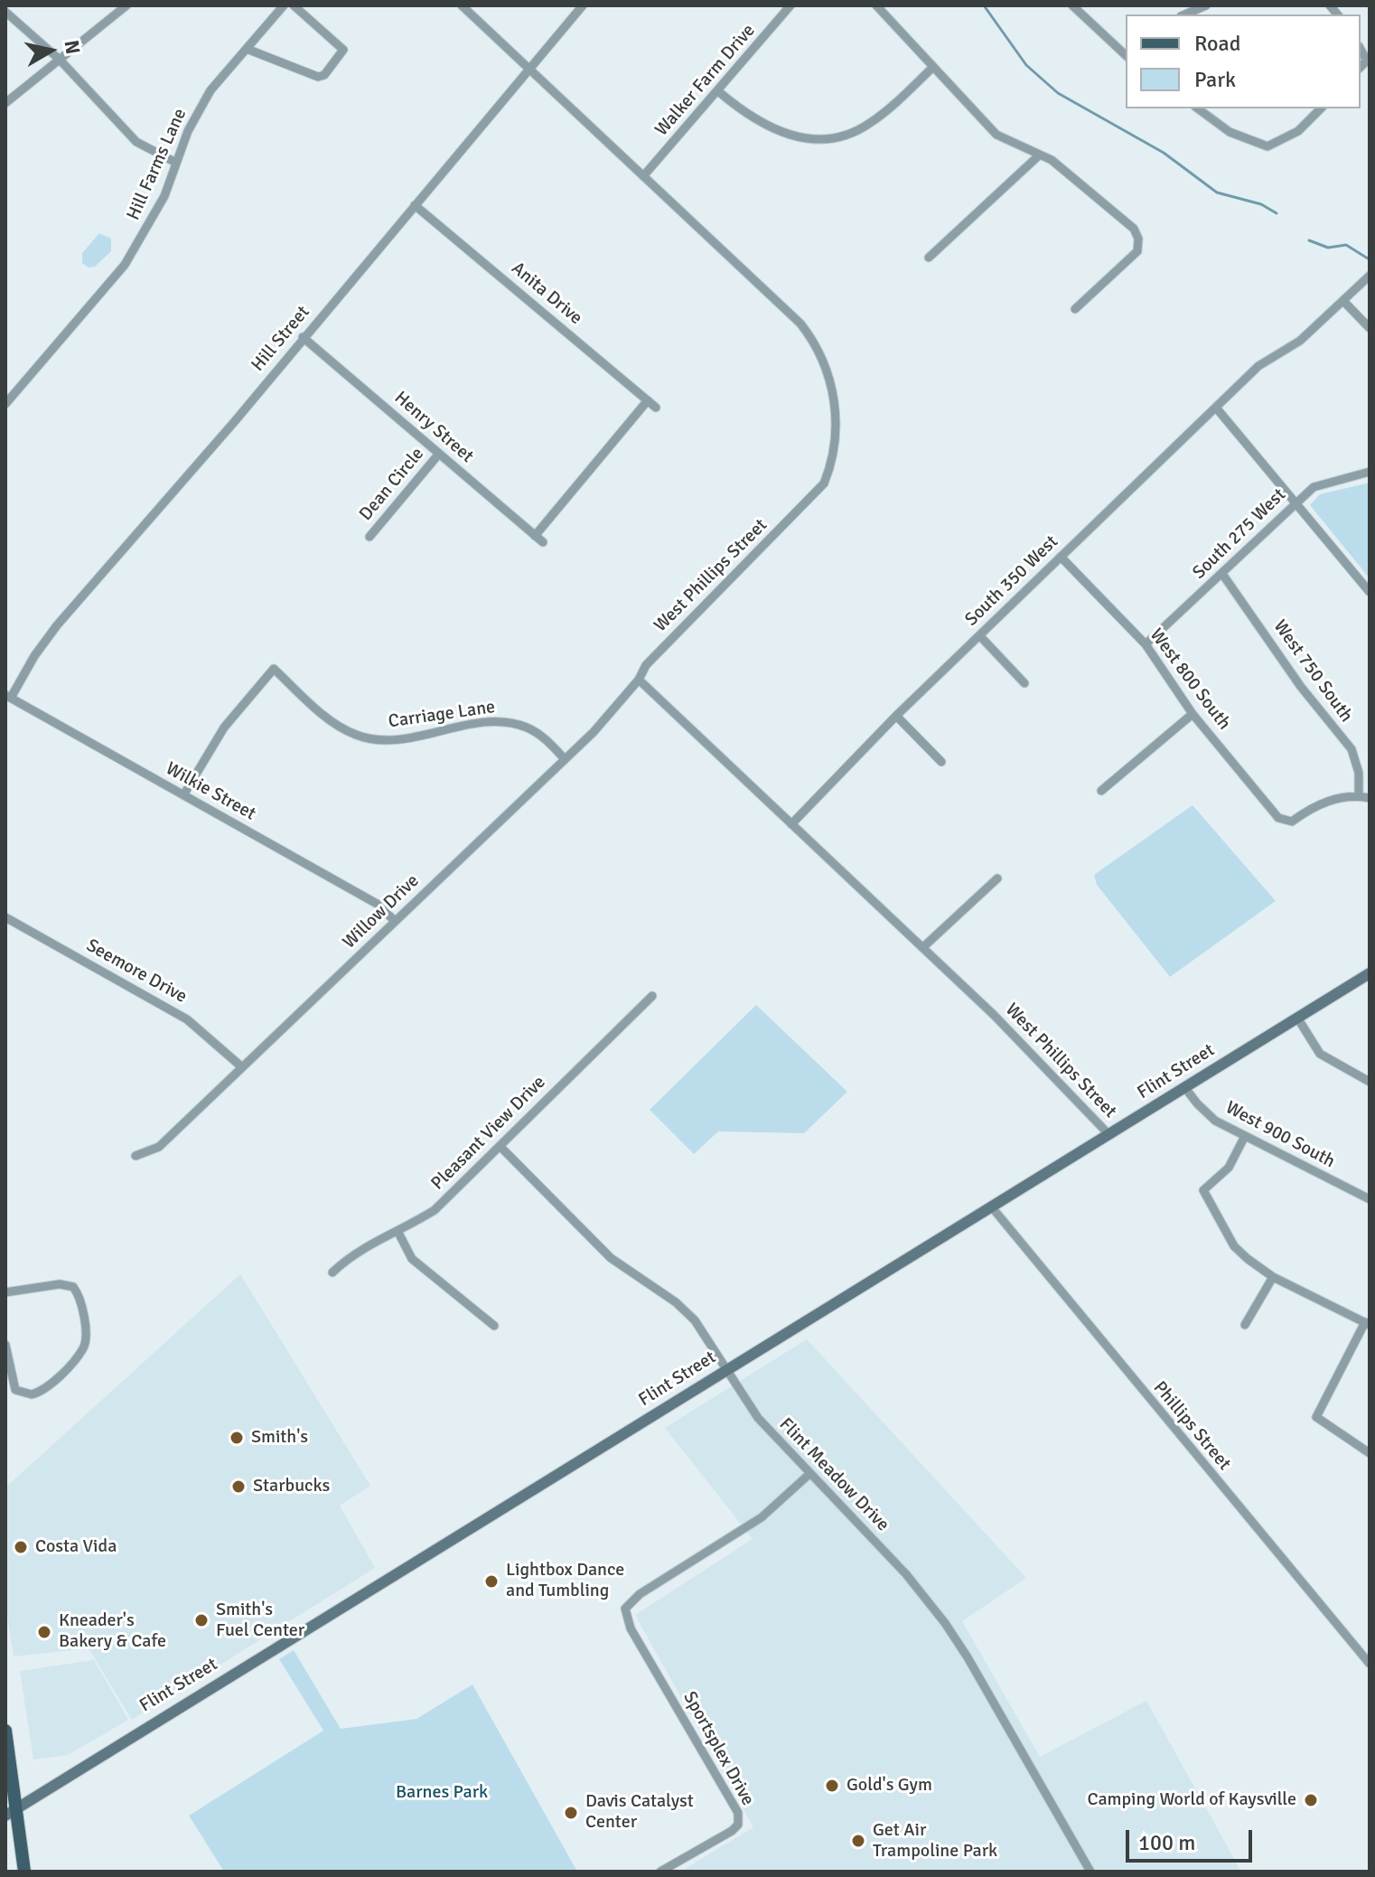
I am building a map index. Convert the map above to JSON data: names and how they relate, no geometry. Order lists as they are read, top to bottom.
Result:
{
  "streets": {
    "street": [
      "Walker Farm Drive",
      "Hill Farms Lane",
      "Anita Drive",
      "Hill Street",
      "Henry Street",
      "Dean Circle",
      "South 275 West",
      "West Phillips Street",
      "South 350 West",
      "West 750 South",
      "West 800 South",
      "Carriage Lane",
      "Wilkie Street",
      "Willow Drive",
      "Seemore Drive",
      "Flint Street",
      "Pleasant View Drive",
      "West 900 South",
      "Phillips Street",
      "Flint Meadow Drive",
      "Sportsplex Drive"
    ]
  },
  "crossings": [
    ["Walker Farm Drive", "West Phillips Street"],
    ["Anita Drive", "Hill Street"],
    ["Anita Drive", "Henry Street"],
    ["Hill Street", "Henry Street"],
    ["Hill Street", "West Phillips Street"],
    ["Hill Street", "Wilkie Street"],
    ["Henry Street", "Dean Circle"],
    ["South 275 West", "West 750 South"],
    ["South 275 West", "West 800 South"],
    ["West Phillips Street", "South 350 West"],
    ["West Phillips Street", "Willow Drive"],
    ["West Phillips Street", "Flint Street"],
    ["South 350 West", "West 800 South"],
    ["West 750 South", "West 800 South"],
    ["Carriage Lane", "Wilkie Street"],
    ["Carriage Lane", "Willow Drive"],
    ["Wilkie Street", "Willow Drive"],
    ["Willow Drive", "Seemore Drive"],
    ["Flint Street", "West 900 South"],
    ["Flint Street", "Phillips Street"],
    ["Flint Street", "Flint Meadow Drive"],
    ["Pleasant View Drive", "Flint Meadow Drive"],
    ["Flint Meadow Drive", "Sportsplex Drive"]
  ],
  "parks": ["Barnes Park"],
  "places": [
    "Smith's",
    "Starbucks",
    "Costa Vida",
    "Lightbox Dance and Tumbling",
    "Smith's Fuel Center",
    "Kneader's Bakery & Cafe",
    "Gold's Gym",
    "Camping World of Kaysville",
    "Davis Catalyst Center",
    "Get Air Trampoline Park"
  ],
  "legend": ["Road", "Park"],
  "scale_bar": "100 m",
  "north": "right"
}
